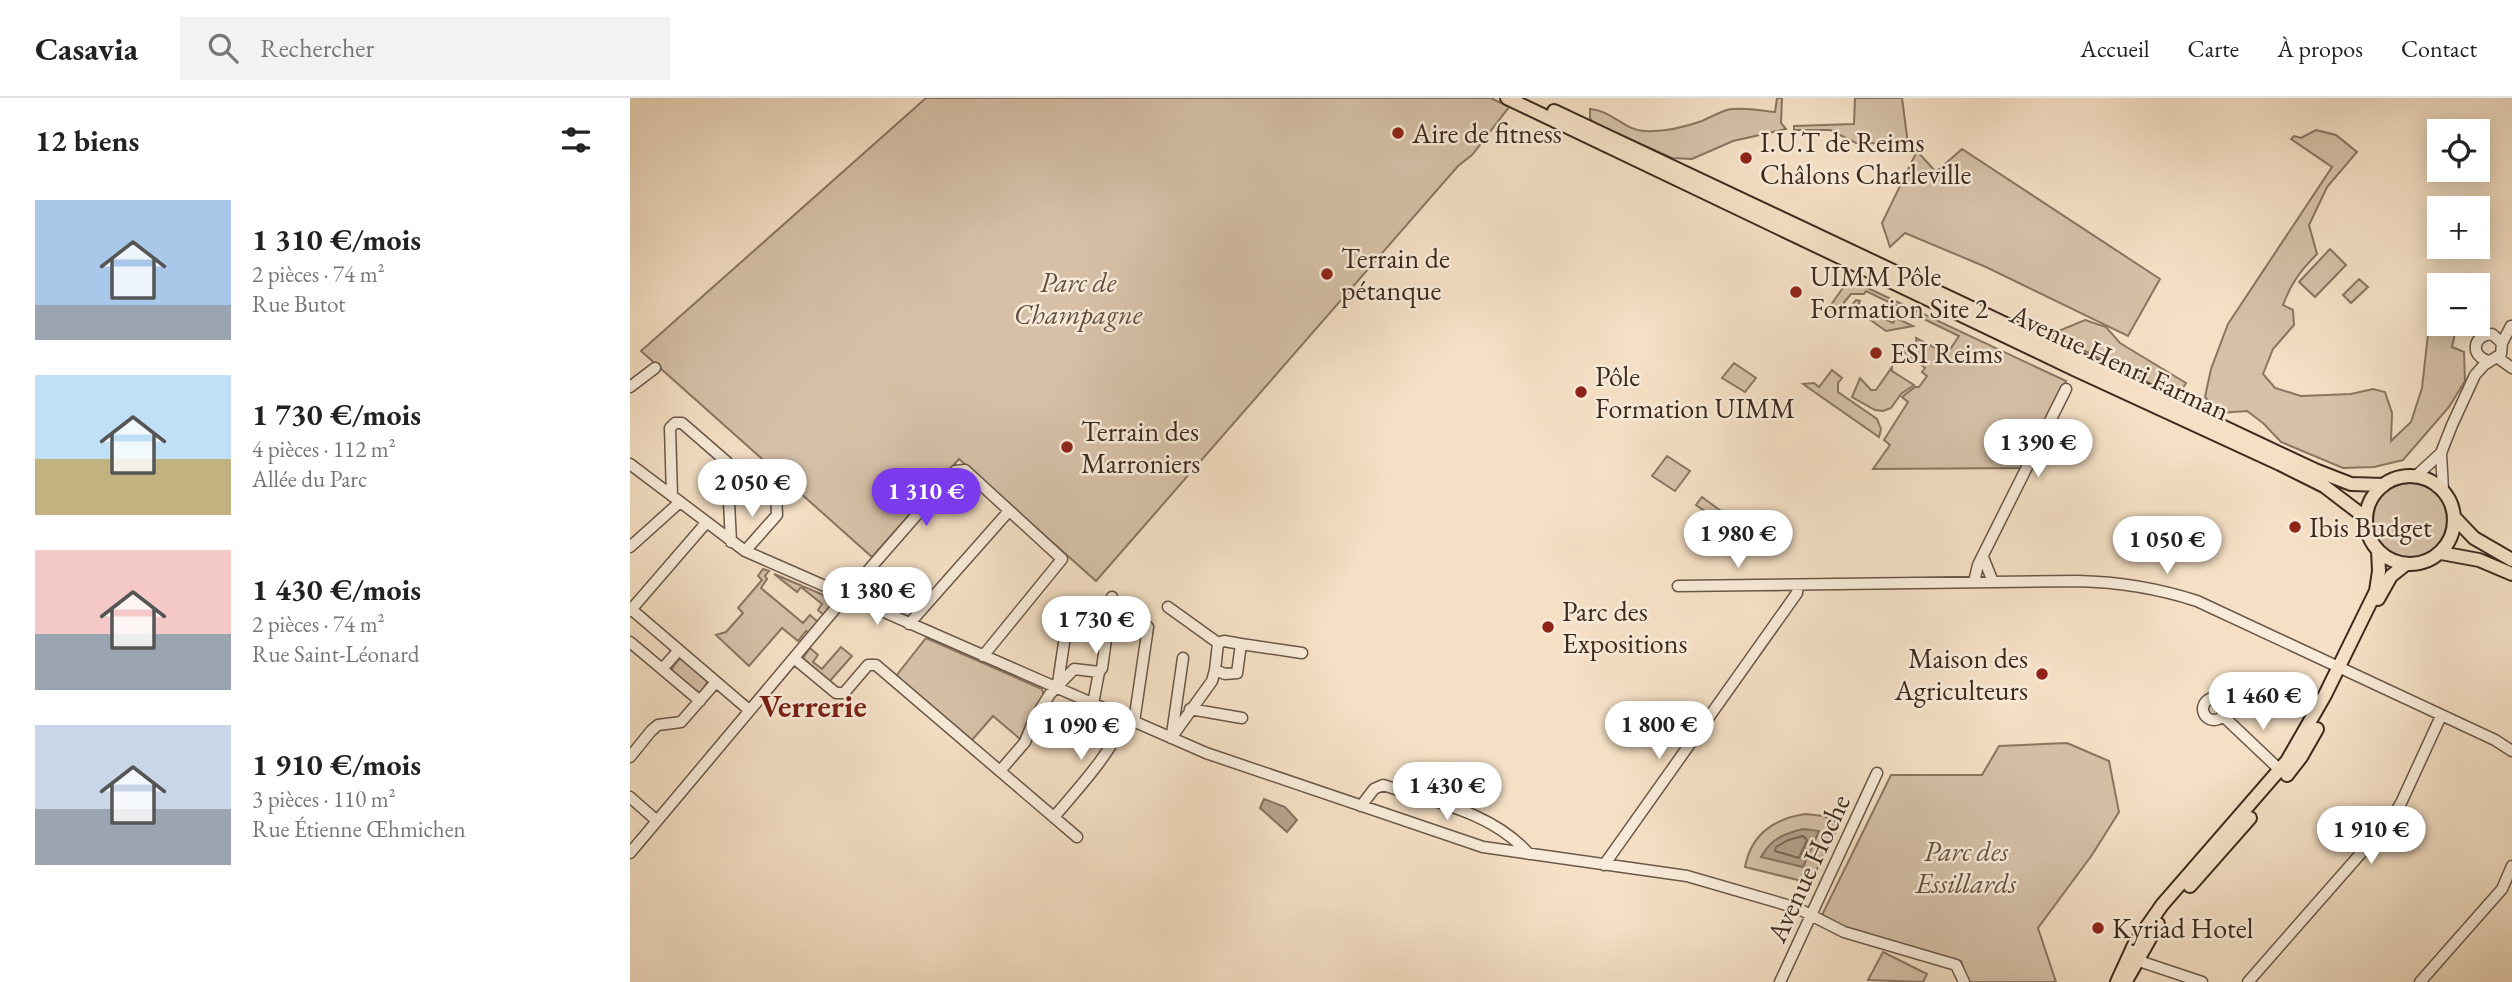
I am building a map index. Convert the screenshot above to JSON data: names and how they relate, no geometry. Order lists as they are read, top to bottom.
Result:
{
  "streets": {
    "main road": ["Avenue Henri Farman"],
    "street": ["Avenue Hoche"]
  },
  "districts": ["Verrerie"],
  "parks": ["Parc de Champagne", "Parc des Essillards"],
  "places": [
    "Aire de fitness",
    "I.U.T de Reims Châlons Charleville",
    "Terrain de pétanque",
    "UIMM Pôle Formation Site 2",
    "ESI Reims",
    "Pôle Formation UIMM",
    "Terrain des Marroniers",
    "Ibis Budget",
    "Parc des Expositions",
    "Maison des Agriculteurs",
    "Kyriad Hotel"
  ],
  "page": {
    "header": "Casavia",
    "search": "Rechercher",
    "nav": [
      "Accueil",
      "Carte",
      "À propos",
      "Contact"
    ],
    "heading": "12 biens",
    "map_buttons": ["+", "−"],
    "list": [
      {
        "name": "1 310 €/mois",
        "note": "2 pièces · 74 m² · Rue Butot"
      },
      {
        "name": "1 730 €/mois",
        "note": "4 pièces · 112 m² · Allée du Parc"
      },
      {
        "name": "1 430 €/mois",
        "note": "2 pièces · 74 m² · Rue Saint-Léonard"
      },
      {
        "name": "1 910 €/mois",
        "note": "3 pièces · 110 m² · Rue Étienne Œhmichen"
      }
    ],
    "price": [
      "1 390 €",
      "2 050 €",
      "1 310 €",
      "1 980 €",
      "1 050 €",
      "1 380 €",
      "1 730 €",
      "1 460 €",
      "1 800 €",
      "1 090 €",
      "1 430 €",
      "1 910 €"
    ]
  }
}
